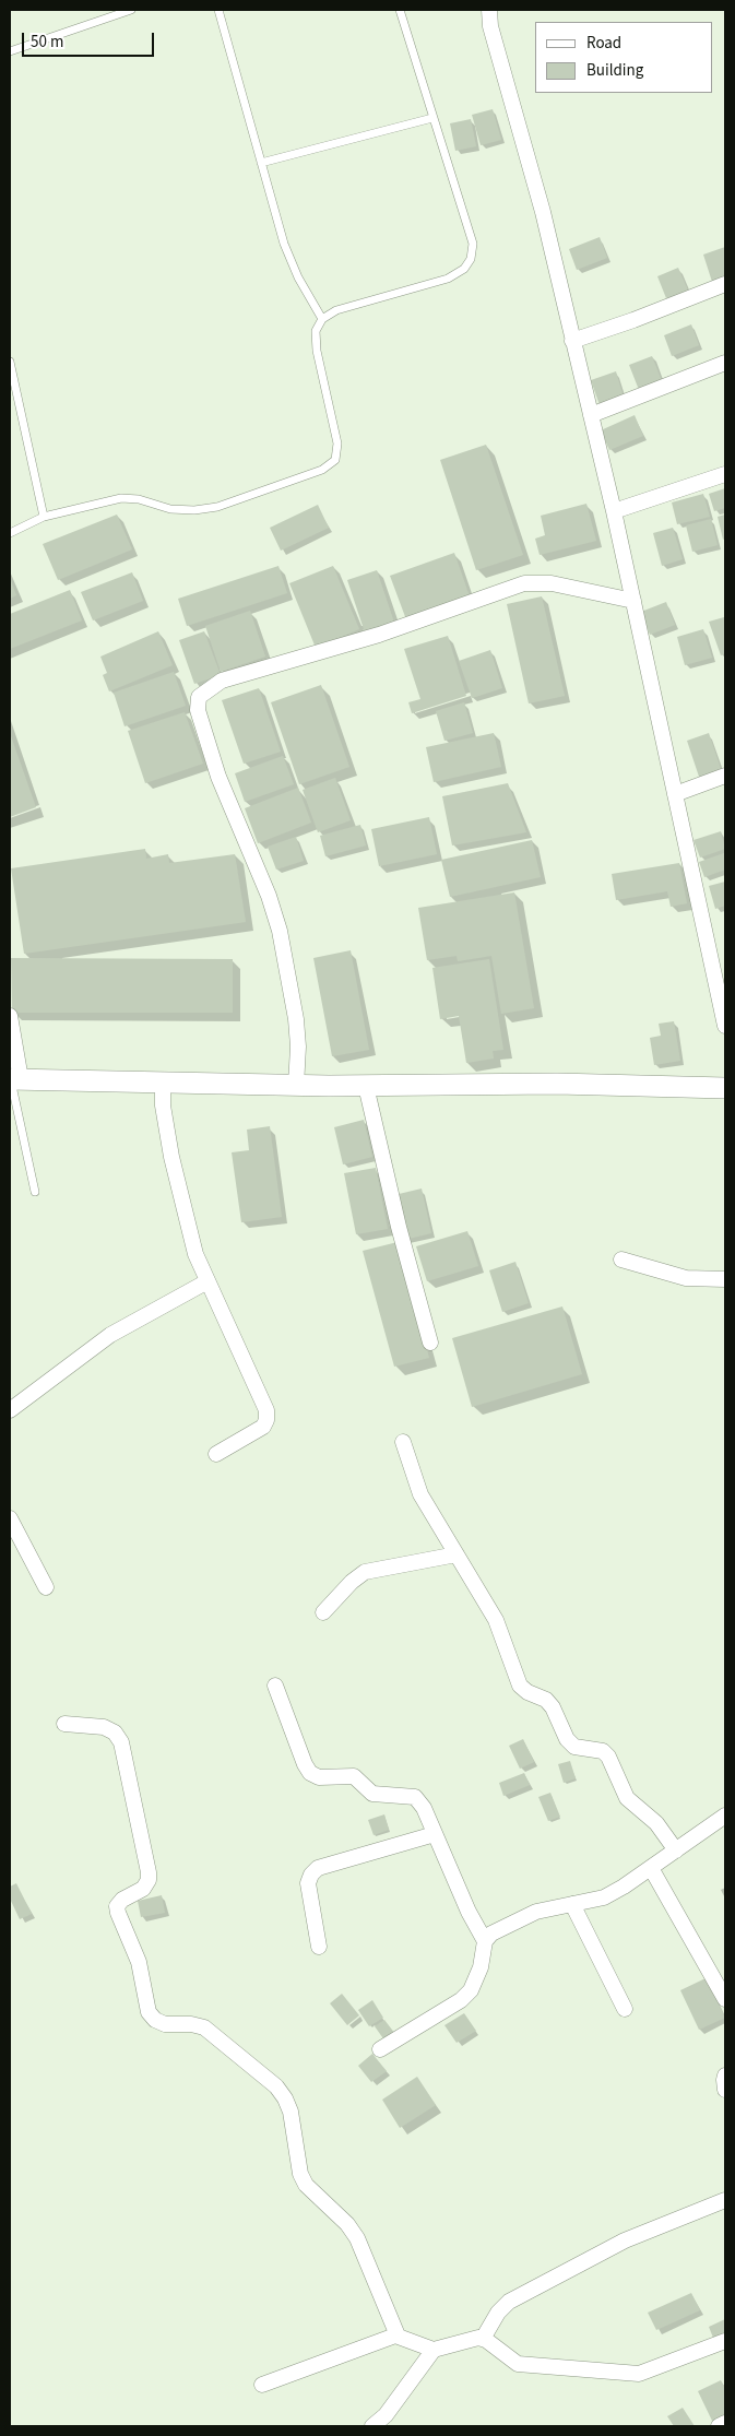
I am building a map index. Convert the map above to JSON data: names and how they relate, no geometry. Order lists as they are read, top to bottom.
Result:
{
  "legend": ["Road", "Building"],
  "scale_bar": "50 m"
}
